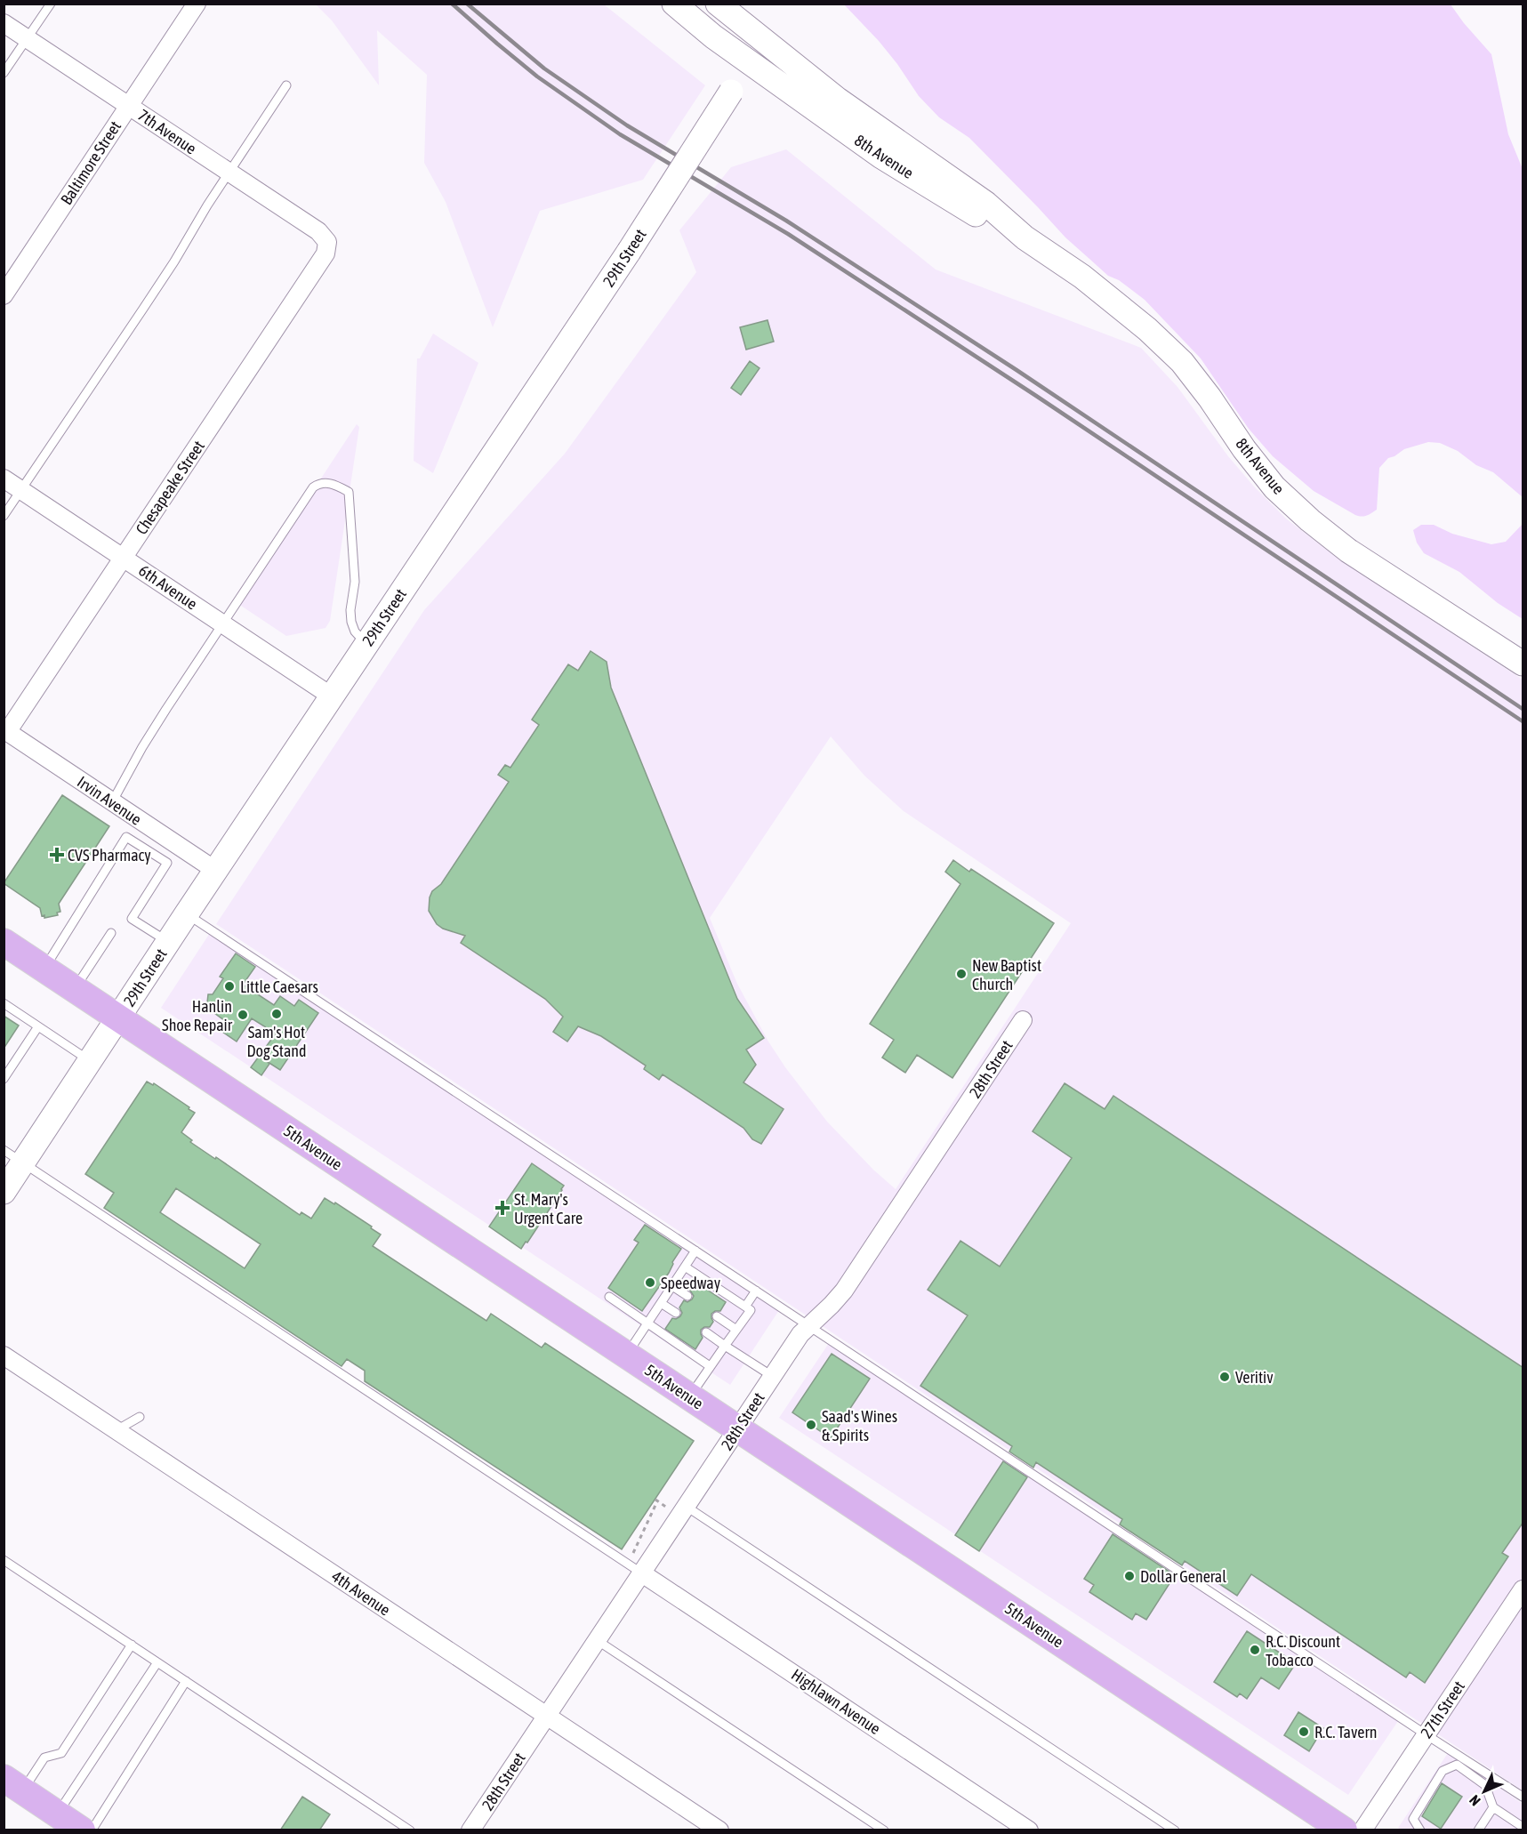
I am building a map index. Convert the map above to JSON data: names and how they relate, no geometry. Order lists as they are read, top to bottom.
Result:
{
  "streets": {
    "main road": ["8th Avenue", "29th Street", "5th Avenue"],
    "street": [
      "7th Avenue",
      "Baltimore Street",
      "Chesapeake Street",
      "6th Avenue",
      "Irvin Avenue",
      "28th Street",
      "4th Avenue",
      "Highlawn Avenue",
      "27th Street"
    ]
  },
  "crossings": [
    ["7th Avenue", "Baltimore Street"],
    ["7th Avenue", "Chesapeake Street"],
    ["8th Avenue", "29th Street"],
    ["29th Street", "6th Avenue"],
    ["29th Street", "Irvin Avenue"],
    ["29th Street", "5th Avenue"],
    ["Chesapeake Street", "6th Avenue"],
    ["Chesapeake Street", "Irvin Avenue"],
    ["28th Street", "5th Avenue"],
    ["28th Street", "4th Avenue"],
    ["28th Street", "Highlawn Avenue"]
  ],
  "places": {
    "health": ["CVS Pharmacy", "St. Mary's Urgent Care"],
    "other": [
      "New Baptist Church",
      "Little Caesars",
      "Sam's Hot Dog Stand",
      "Hanlin Shoe Repair",
      "Speedway",
      "Veritiv",
      "Saad's Wines & Spirits",
      "Dollar General",
      "R.C. Discount Tobacco",
      "R.C. Tavern"
    ]
  },
  "north": "bottom left"
}
